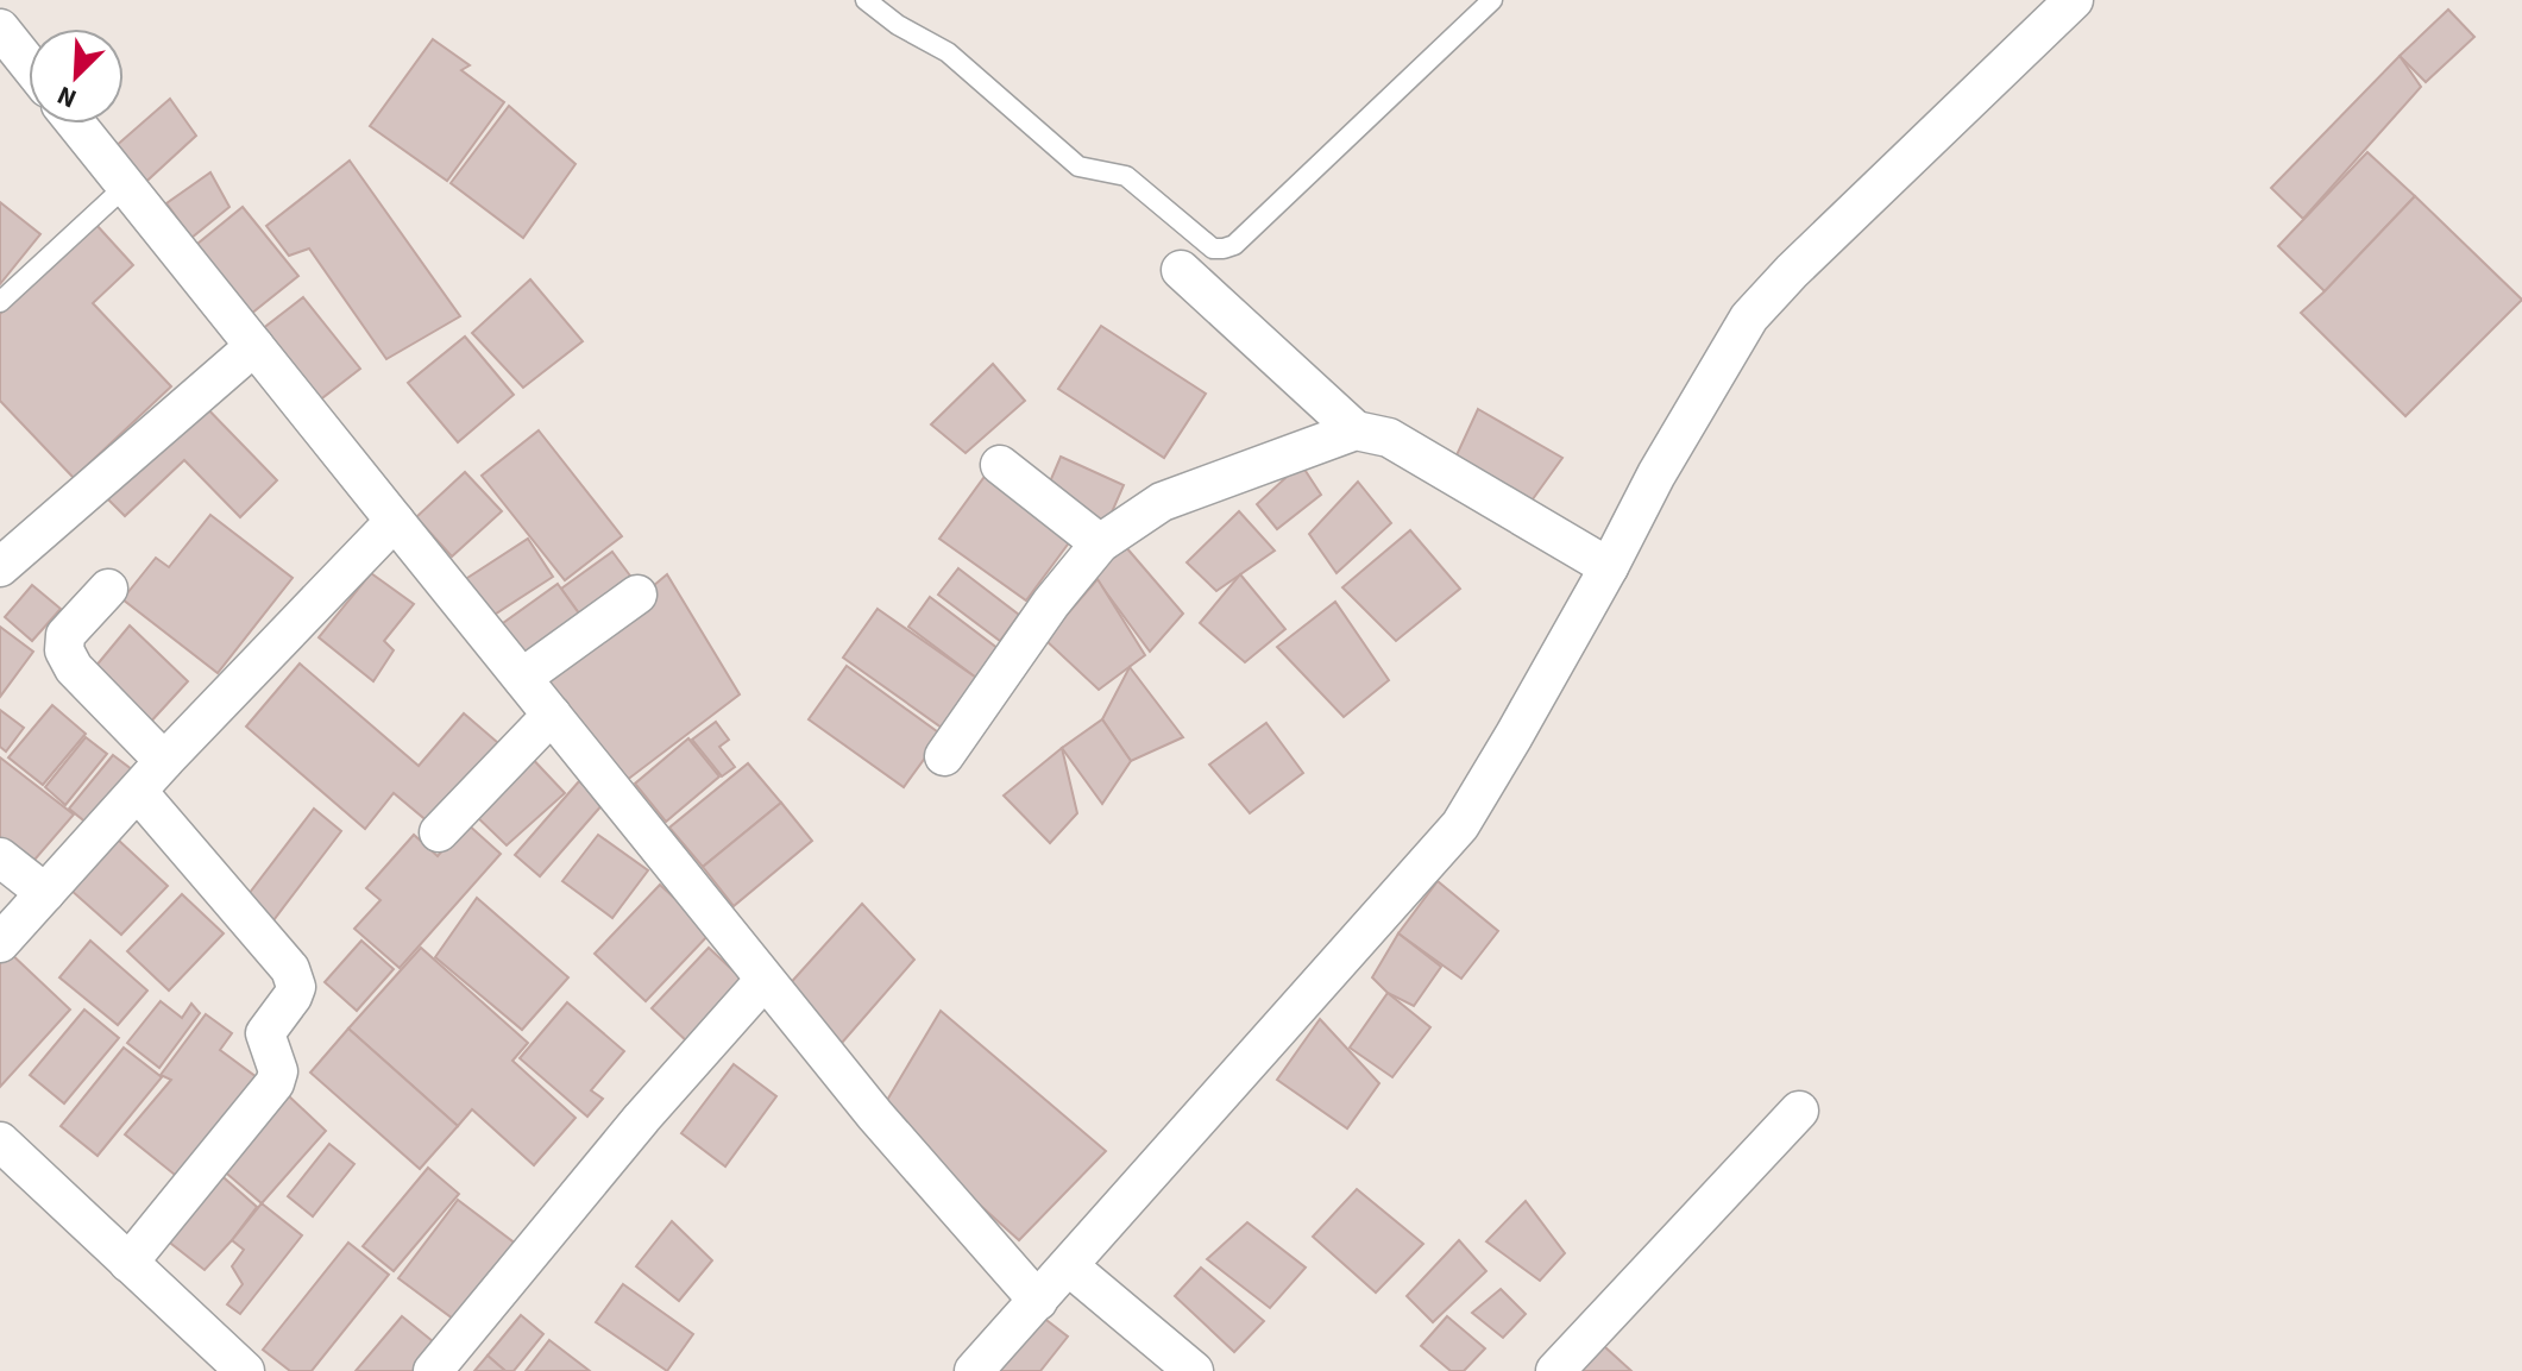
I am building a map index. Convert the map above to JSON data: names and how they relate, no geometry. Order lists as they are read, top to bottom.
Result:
{
  "north": "bottom left"
}
